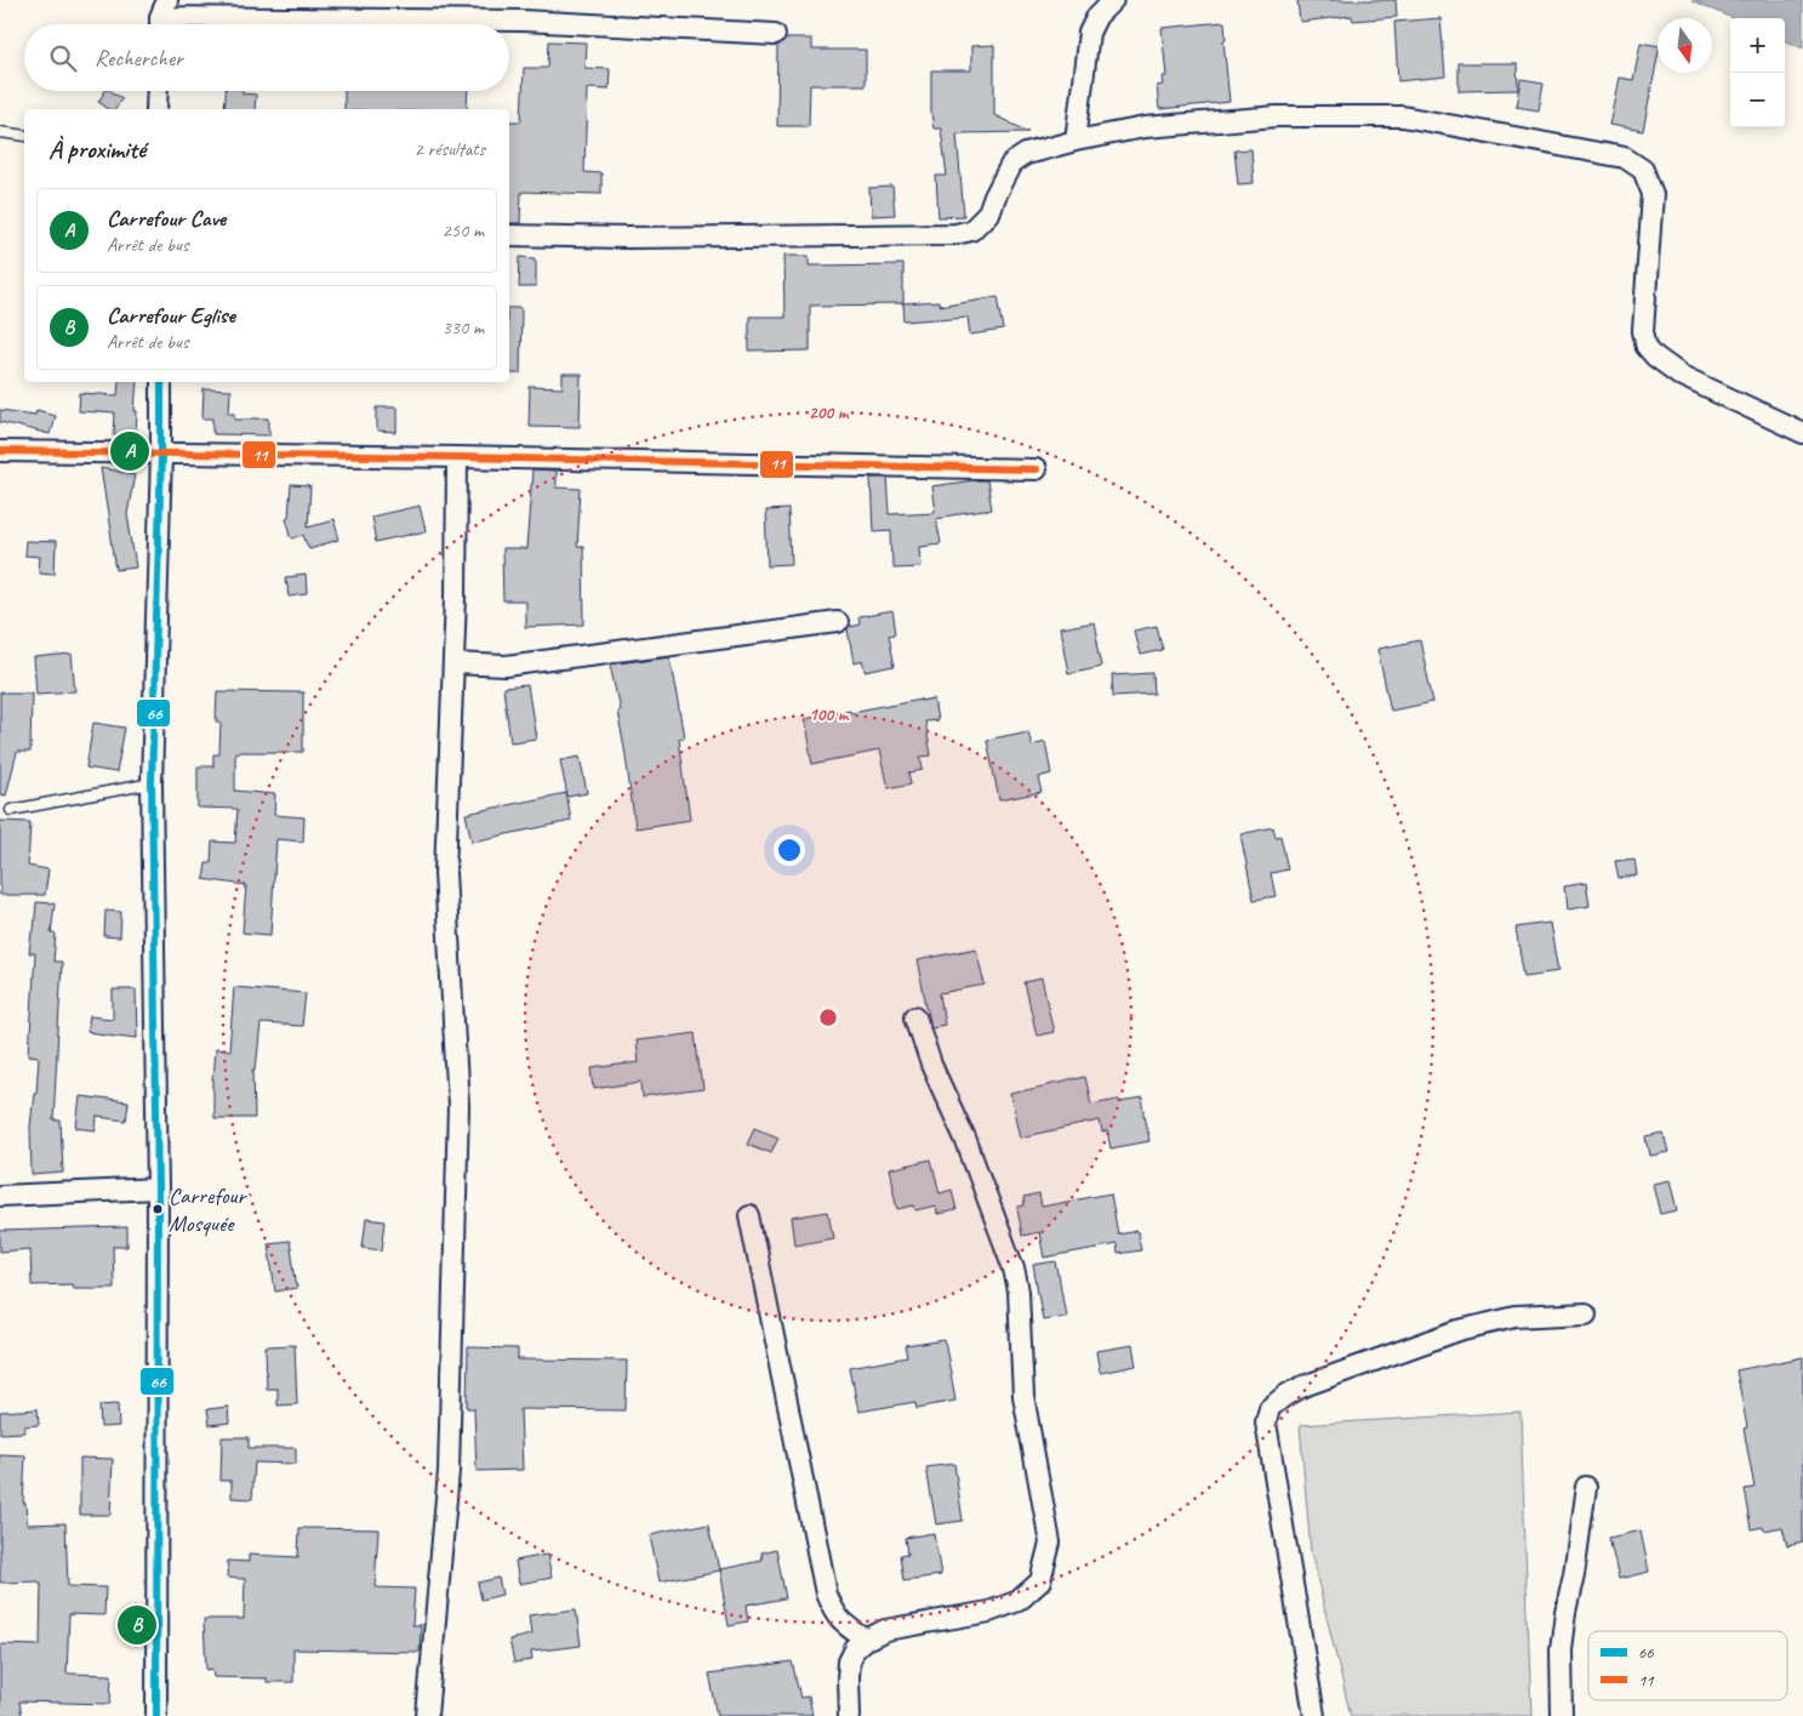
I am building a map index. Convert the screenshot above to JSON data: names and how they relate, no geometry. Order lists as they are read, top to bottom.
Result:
{
  "places": ["Carrefour Mosquée"],
  "lines": ["transit line 66", "transit line 11"],
  "legend": ["66", "11"],
  "north": "bottom",
  "page": {
    "map_buttons": ["+", "−"],
    "search": "Rechercher",
    "heading": ["À proximité", "2 résultats"],
    "list": [
      {
        "mark": "A",
        "name": "Carrefour Cave",
        "note": "Arrêt de bus",
        "value": "250 m"
      },
      {
        "mark": "B",
        "name": "Carrefour Eglise",
        "note": "Arrêt de bus",
        "value": "330 m"
      }
    ],
    "pins": ["A", "B"]
  },
  "rings": ["200 m", "100 m"]
}
